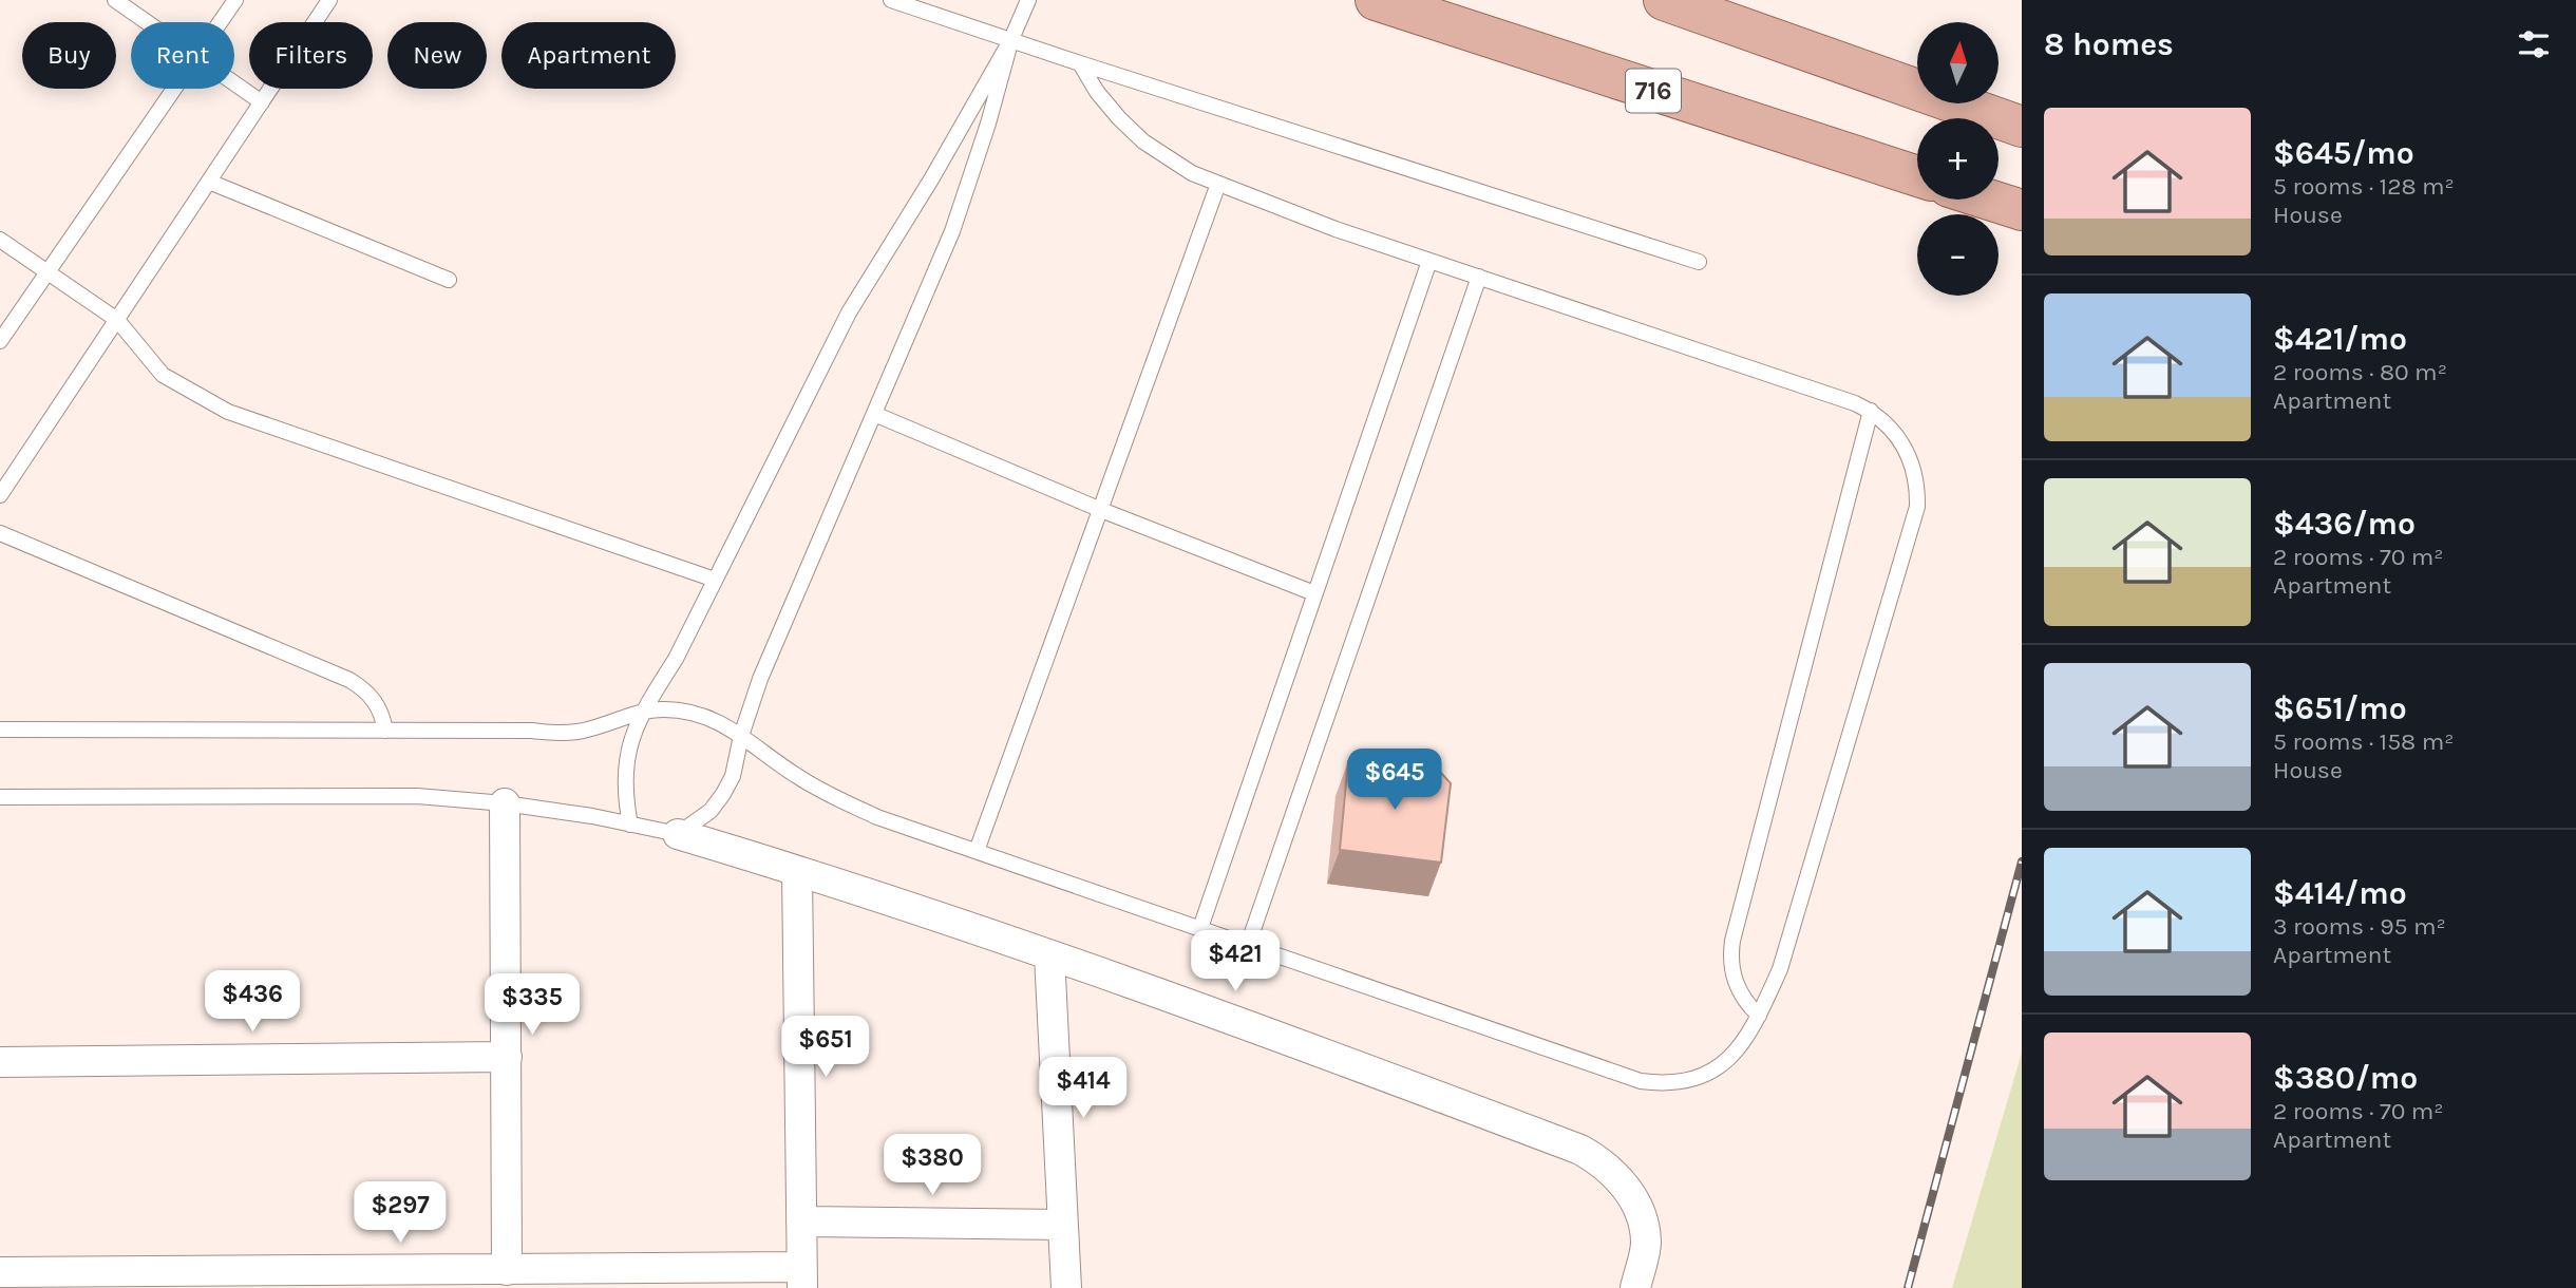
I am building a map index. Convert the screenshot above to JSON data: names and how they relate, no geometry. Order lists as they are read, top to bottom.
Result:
{
  "streets": {
    "main road": ["716"]
  },
  "north": "top",
  "page": {
    "heading": "8 homes",
    "map_buttons": ["+", "−"],
    "chip": [
      "Buy",
      "Rent",
      "Filters",
      "New",
      "Apartment"
    ],
    "list": [
      {
        "name": "$645/mo",
        "note": "5 rooms · 128 m² · House"
      },
      {
        "name": "$421/mo",
        "note": "2 rooms · 80 m² · Apartment"
      },
      {
        "name": "$436/mo",
        "note": "2 rooms · 70 m² · Apartment"
      },
      {
        "name": "$651/mo",
        "note": "5 rooms · 158 m² · House"
      },
      {
        "name": "$414/mo",
        "note": "3 rooms · 95 m² · Apartment"
      },
      {
        "name": "$380/mo",
        "note": "2 rooms · 70 m² · Apartment"
      }
    ],
    "price": [
      "$645",
      "$421",
      "$436",
      "$335",
      "$651",
      "$414",
      "$380",
      "$297"
    ]
  }
}
